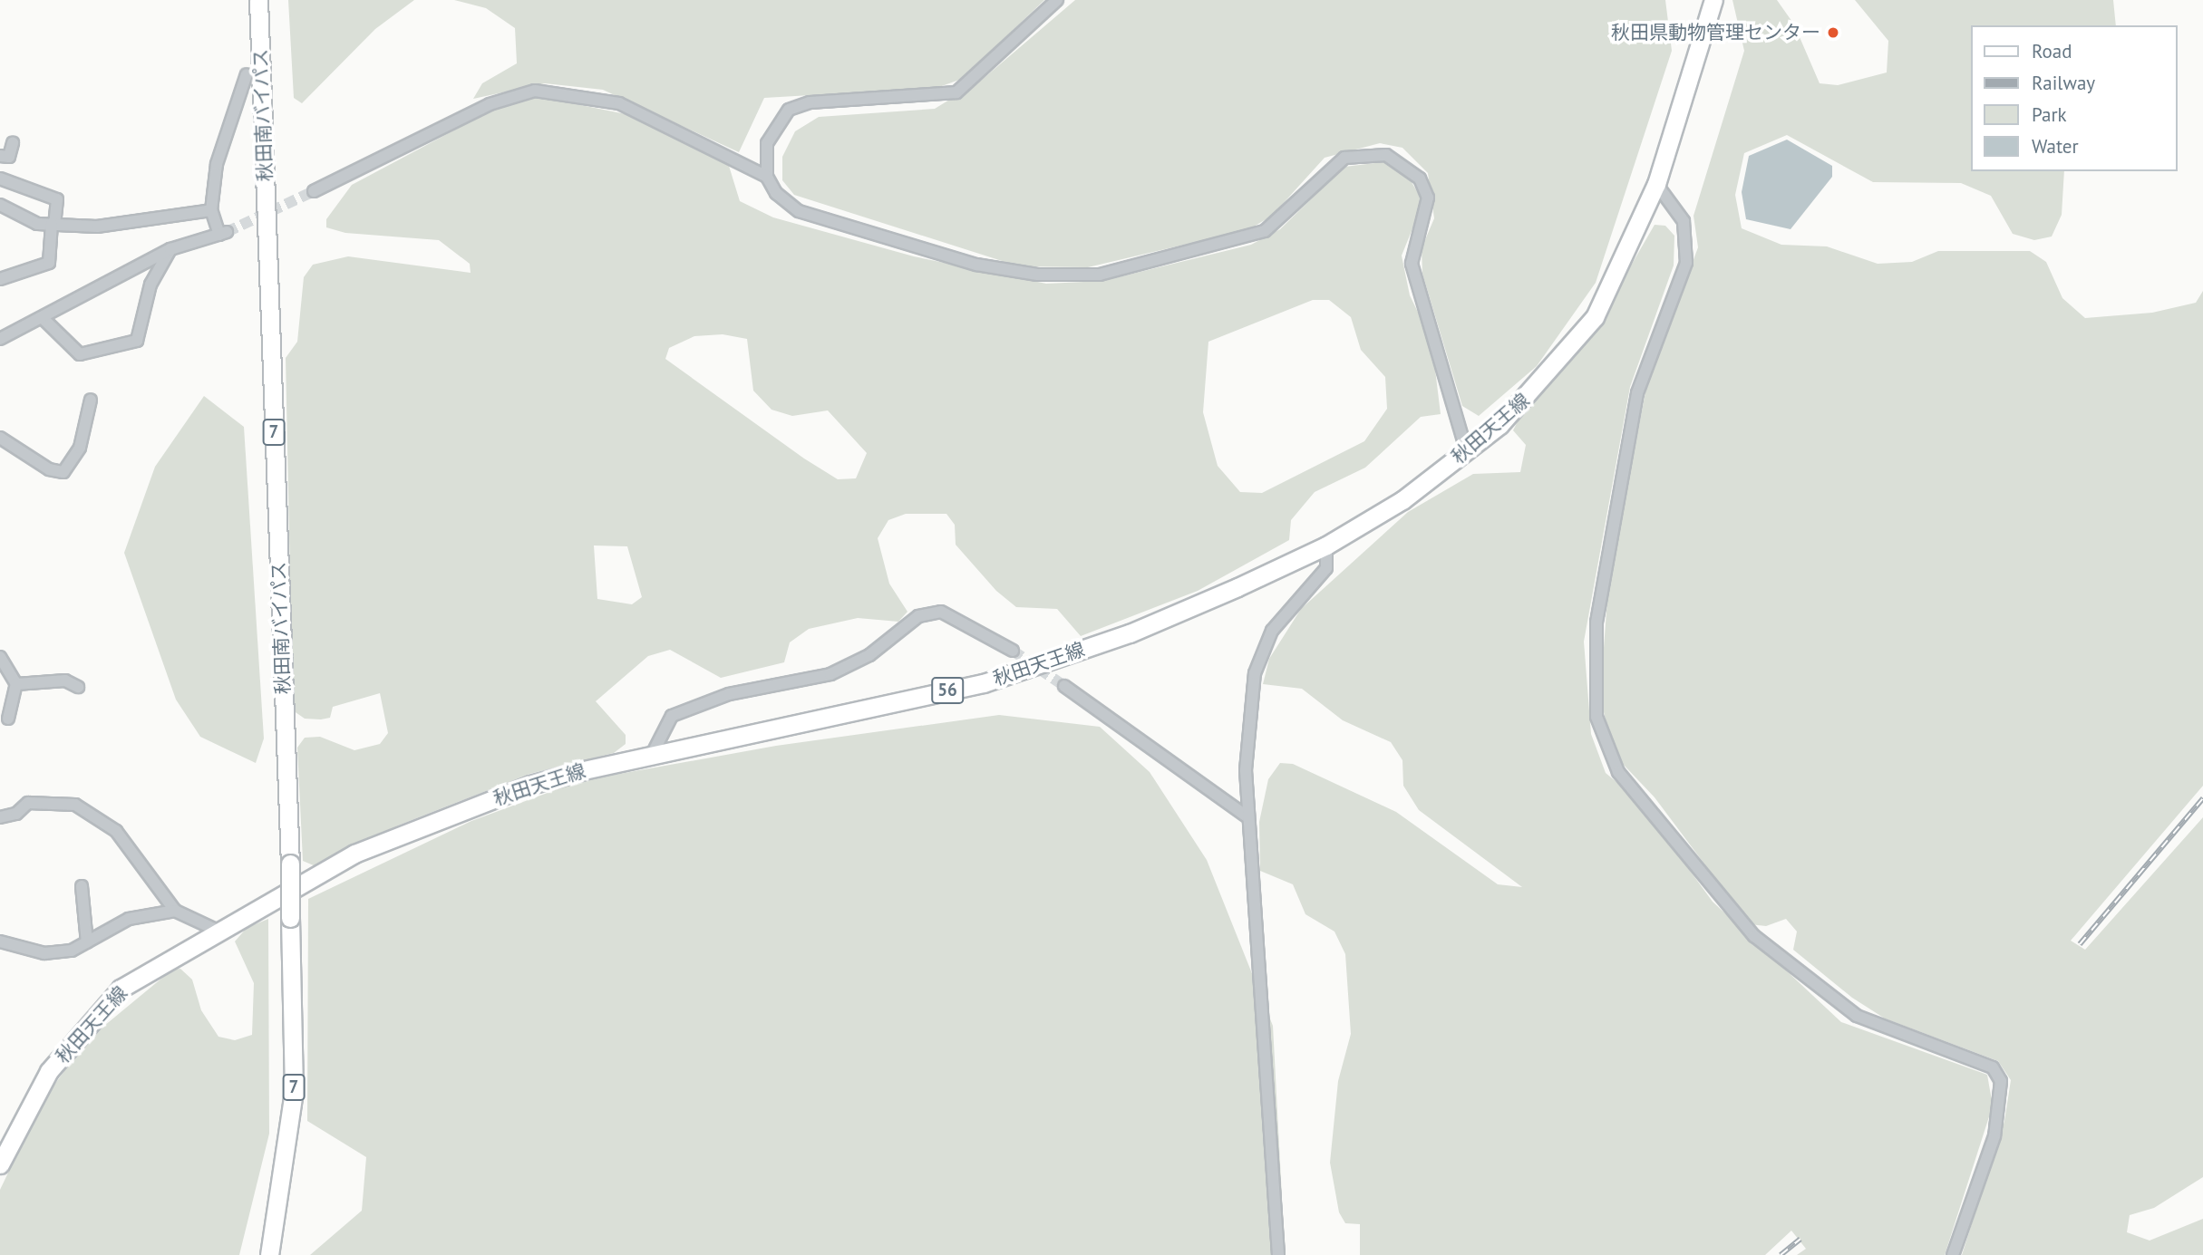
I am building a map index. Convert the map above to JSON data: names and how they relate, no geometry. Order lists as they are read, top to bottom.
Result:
{
  "streets": {
    "main road": [
      "秋田南バイパス",
      "秋田天王線",
      "7",
      "56"
    ]
  },
  "places": ["秋田県動物管理センター"],
  "legend": [
    "Road",
    "Railway",
    "Park",
    "Water"
  ]
}
